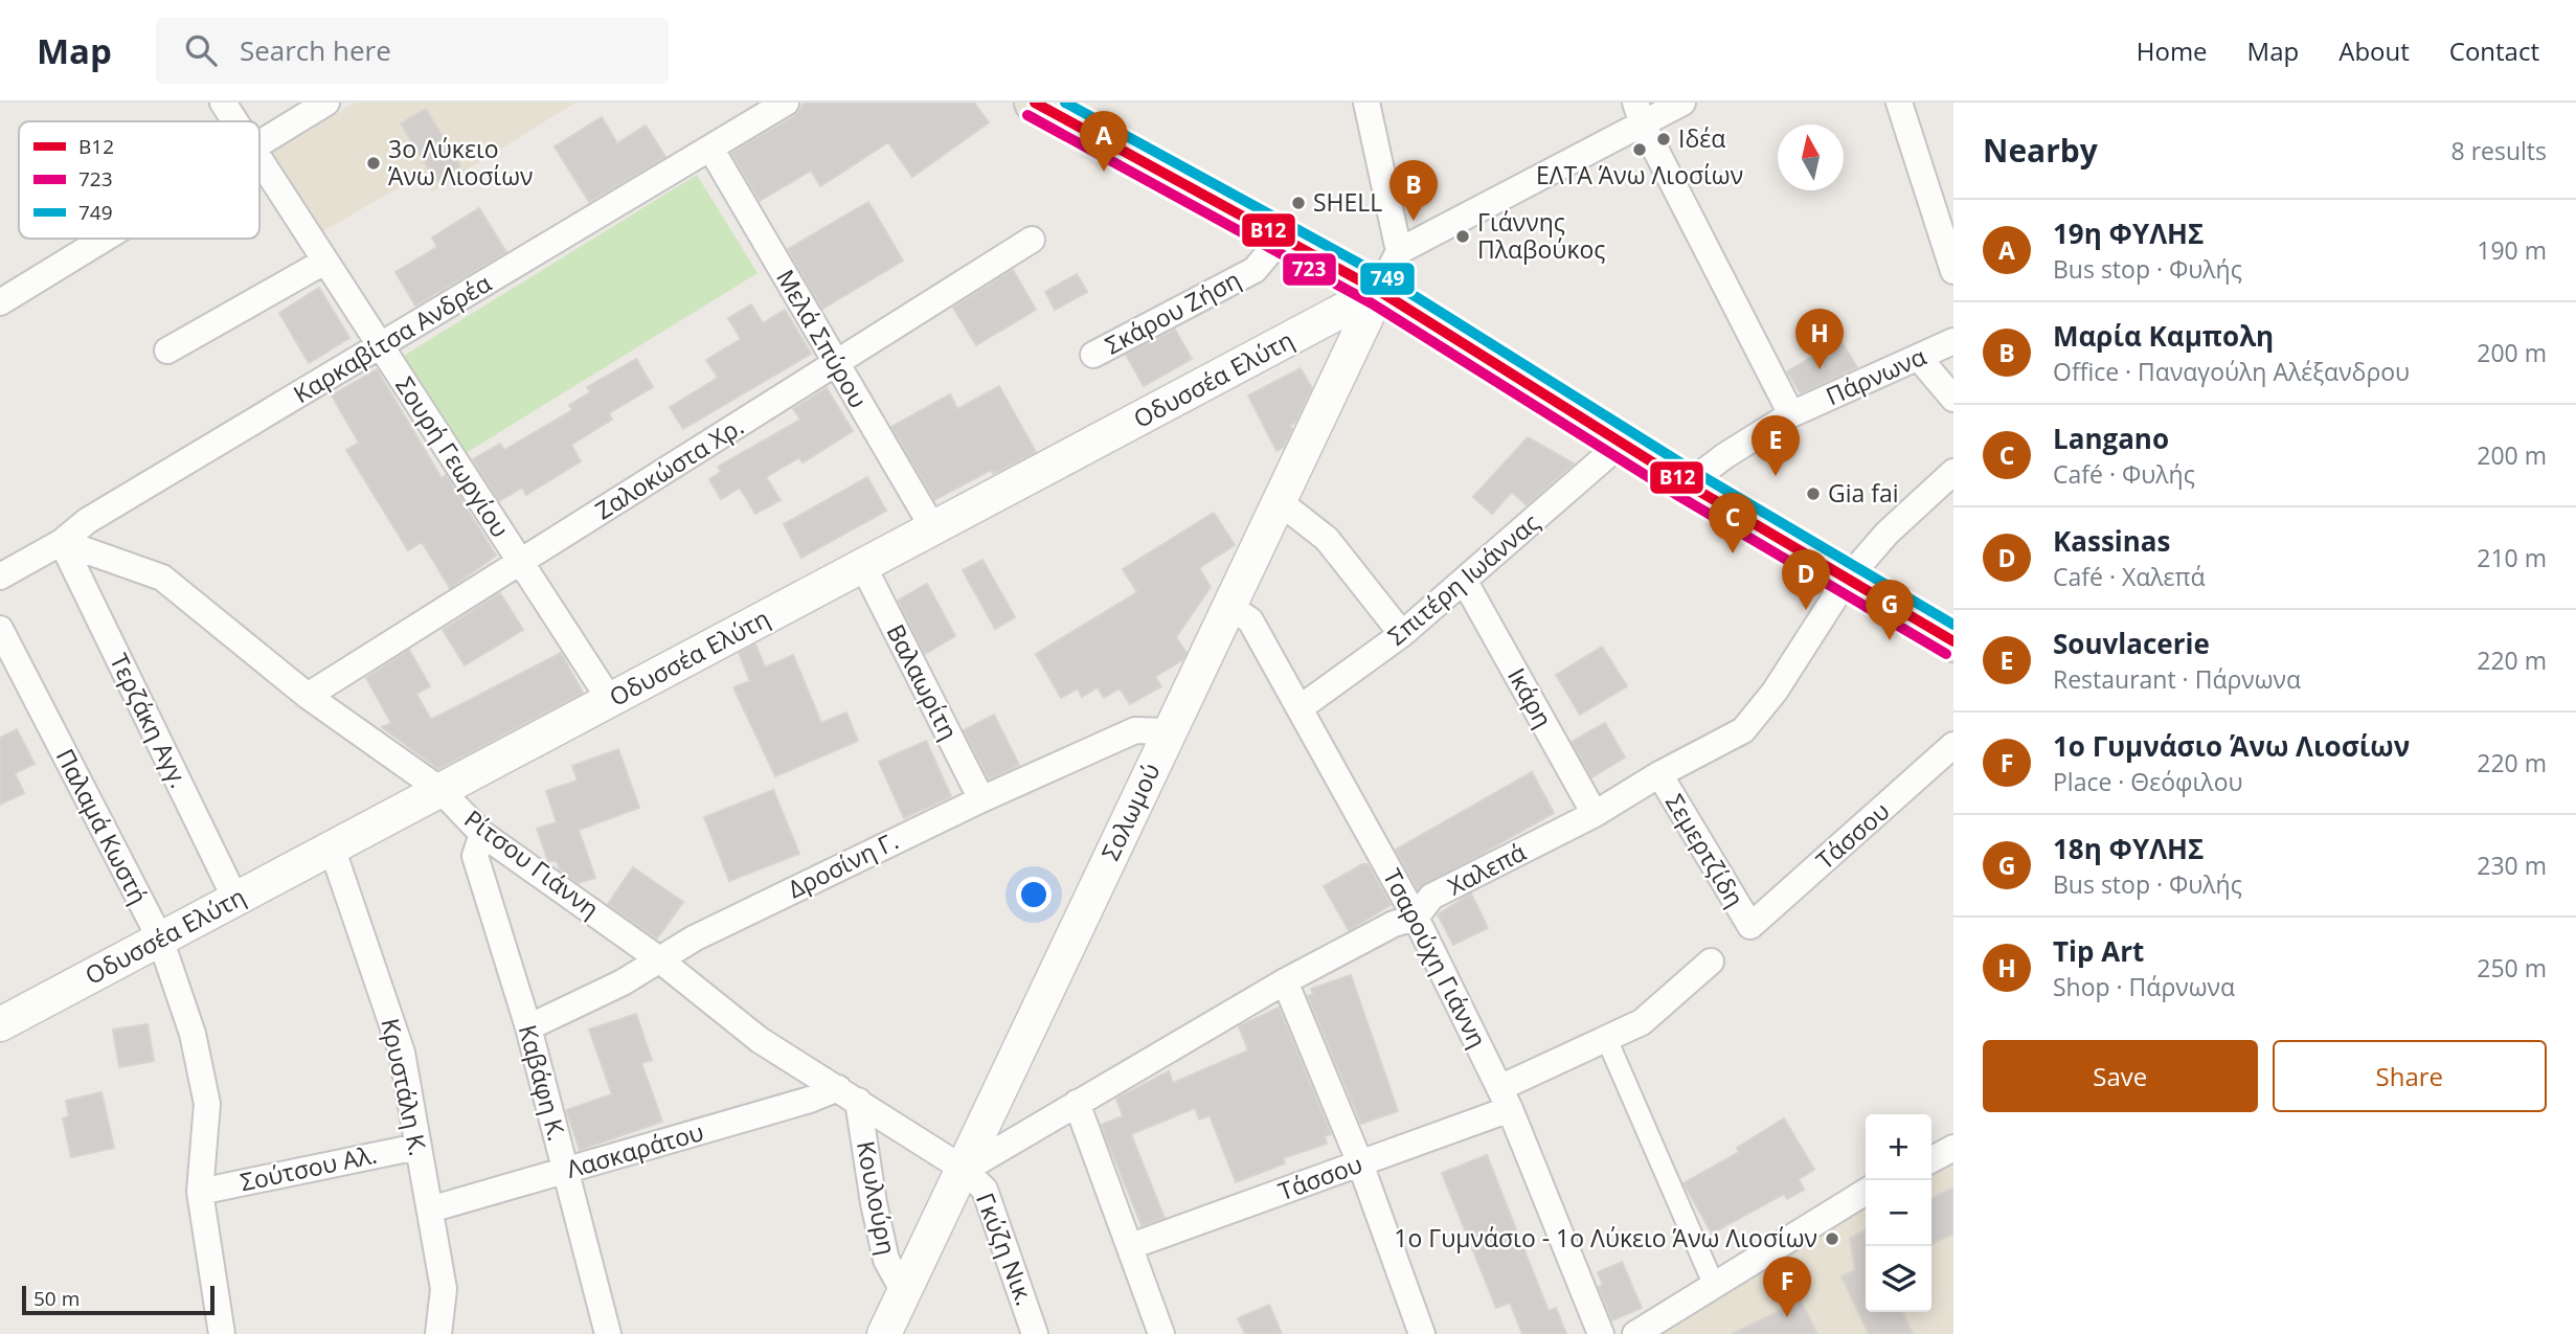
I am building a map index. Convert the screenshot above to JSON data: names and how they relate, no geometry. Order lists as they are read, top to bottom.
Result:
{
  "streets": {
    "street": [
      "Σκάρου Ζήση",
      "Καρκαβίτσα Ανδρέα",
      "Μελά Σπύρου",
      "Πάρνωνα",
      "Οδυσσέα Ελύτη",
      "Σουρή Γεωργίου",
      "Ζαλοκώστα Χρ.",
      "Σπιτέρη Ιωάννας",
      "Βαλαωρίτη",
      "Ικάρη",
      "Τερζάκη Αγγ.",
      "Σολωμού",
      "Παλαμά Κωστή",
      "Τάσσου",
      "Σεμερτζίδη",
      "Ρίτσου Γιάννη",
      "Δροσίνη Γ.",
      "Χαλεπά",
      "Τσαρούχη Γιάννη",
      "Καβάφη Κ.",
      "Κρυστάλη Κ.",
      "Λασκαράτου",
      "Σούτσου Αλ.",
      "Κουλούρη",
      "Γκύζη Νικ."
    ]
  },
  "crossings": [
    ["Καρκαβίτσα Ανδρέα", "Μελά Σπύρου"],
    ["Καρκαβίτσα Ανδρέα", "Σουρή Γεωργίου"],
    ["Καρκαβίτσα Ανδρέα", "Τερζάκη Αγγ."],
    ["Καρκαβίτσα Ανδρέα", "Ρίτσου Γιάννη"],
    ["Μελά Σπύρου", "Οδυσσέα Ελύτη"],
    ["Μελά Σπύρου", "Ζαλοκώστα Χρ."],
    ["Οδυσσέα Ελύτη", "Σουρή Γεωργίου"],
    ["Οδυσσέα Ελύτη", "Βαλαωρίτη"],
    ["Οδυσσέα Ελύτη", "Τερζάκη Αγγ."],
    ["Οδυσσέα Ελύτη", "Σολωμού"],
    ["Οδυσσέα Ελύτη", "Παλαμά Κωστή"],
    ["Οδυσσέα Ελύτη", "Ρίτσου Γιάννη"],
    ["Οδυσσέα Ελύτη", "Κρυστάλη Κ."],
    ["Σουρή Γεωργίου", "Ζαλοκώστα Χρ."],
    ["Ζαλοκώστα Χρ.", "Ρίτσου Γιάννη"],
    ["Σπιτέρη Ιωάννας", "Ικάρη"],
    ["Σπιτέρη Ιωάννας", "Τσαρούχη Γιάννη"],
    ["Βαλαωρίτη", "Δροσίνη Γ."],
    ["Ικάρη", "Χαλεπά"],
    ["Τερζάκη Αγγ.", "Ρίτσου Γιάννη"],
    ["Σολωμού", "Ρίτσου Γιάννη"],
    ["Σολωμού", "Δροσίνη Γ."],
    ["Σολωμού", "Χαλεπά"],
    ["Σολωμού", "Τσαρούχη Γιάννη"],
    ["Σολωμού", "Κουλούρη"],
    ["Σολωμού", "Γκύζη Νικ."],
    ["Παλαμά Κωστή", "Σούτσου Αλ."],
    ["Τάσσου", "Σεμερτζίδη"],
    ["Τάσσου", "Τσαρούχη Γιάννη"],
    ["Σεμερτζίδη", "Χαλεπά"],
    ["Ρίτσου Γιάννη", "Δροσίνη Γ."],
    ["Ρίτσου Γιάννη", "Χαλεπά"],
    ["Ρίτσου Γιάννη", "Καβάφη Κ."],
    ["Ρίτσου Γιάννη", "Λασκαράτου"],
    ["Ρίτσου Γιάννη", "Κουλούρη"],
    ["Ρίτσου Γιάννη", "Γκύζη Νικ."],
    ["Δροσίνη Γ.", "Καβάφη Κ."],
    ["Χαλεπά", "Τσαρούχη Γιάννη"],
    ["Χαλεπά", "Γκύζη Νικ."],
    ["Καβάφη Κ.", "Λασκαράτου"],
    ["Κρυστάλη Κ.", "Λασκαράτου"],
    ["Κρυστάλη Κ.", "Σούτσου Αλ."],
    ["Λασκαράτου", "Κουλούρη"]
  ],
  "places": [
    "Ιδέα",
    "ΕΛΤΑ Άνω Λιοσίων",
    "3ο Λύκειο Άνω Λιοσίων",
    "SHELL",
    "Γιάννης Πλαβούκος",
    "Gia fai",
    "1ο Γυμνάσιο - 1ο Λύκειο Άνω Λιοσίων"
  ],
  "lines": ["transit line Β12", "transit line 749", "transit line 723"],
  "legend": ["Β12", "723", "749"],
  "scale_bar": "50 m",
  "north": "top",
  "page": {
    "header": "Map",
    "search": "Search here",
    "nav": [
      "Home",
      "Map",
      "About",
      "Contact"
    ],
    "heading": ["Nearby", "8 results"],
    "pins": [
      "A",
      "B",
      "H",
      "E",
      "C",
      "D",
      "G",
      "F"
    ],
    "list": [
      {
        "mark": "A",
        "name": "19η ΦΥΛΗΣ",
        "note": "Bus stop · Φυλής",
        "value": "190 m"
      },
      {
        "mark": "B",
        "name": "Μαρία Καμπολη",
        "note": "Office · Παναγούλη Αλέξανδρου",
        "value": "200 m"
      },
      {
        "mark": "C",
        "name": "Langano",
        "note": "Café · Φυλής",
        "value": "200 m"
      },
      {
        "mark": "D",
        "name": "Kassinas",
        "note": "Café · Χαλεπά",
        "value": "210 m"
      },
      {
        "mark": "E",
        "name": "Souvlacerie",
        "note": "Restaurant · Πάρνωνα",
        "value": "220 m"
      },
      {
        "mark": "F",
        "name": "1ο Γυμνάσιο Άνω Λιοσίων",
        "note": "Place · Θεόφιλου",
        "value": "220 m"
      },
      {
        "mark": "G",
        "name": "18η ΦΥΛΗΣ",
        "note": "Bus stop · Φυλής",
        "value": "230 m"
      },
      {
        "mark": "H",
        "name": "Tip Art",
        "note": "Shop · Πάρνωνα",
        "value": "250 m"
      }
    ],
    "buttons": ["Save", "Share"],
    "map_buttons": ["+", "−"],
    "scale": "50 m"
  }
}
